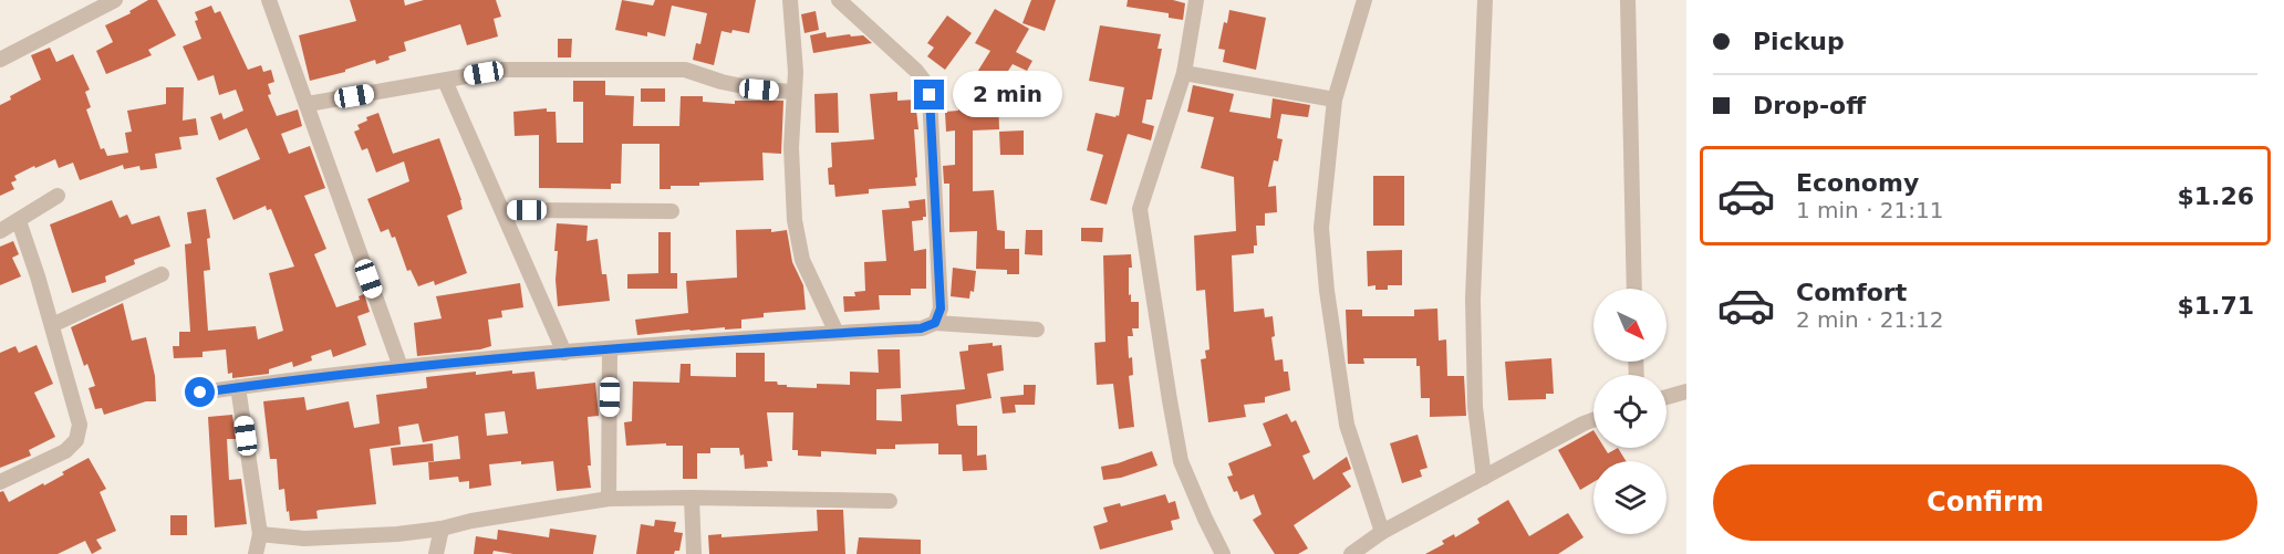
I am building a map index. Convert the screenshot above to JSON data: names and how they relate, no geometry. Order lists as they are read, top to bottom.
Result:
{
  "north": "bottom right",
  "page": {
    "banner": ["Pickup", "Drop-off"],
    "bubble": "2 min",
    "list": [
      {
        "name": "Economy",
        "note": "1 min · 21:11",
        "value": "$1.26"
      },
      {
        "name": "Comfort",
        "note": "2 min · 21:12",
        "value": "$1.71"
      }
    ],
    "buttons": "Confirm"
  }
}
